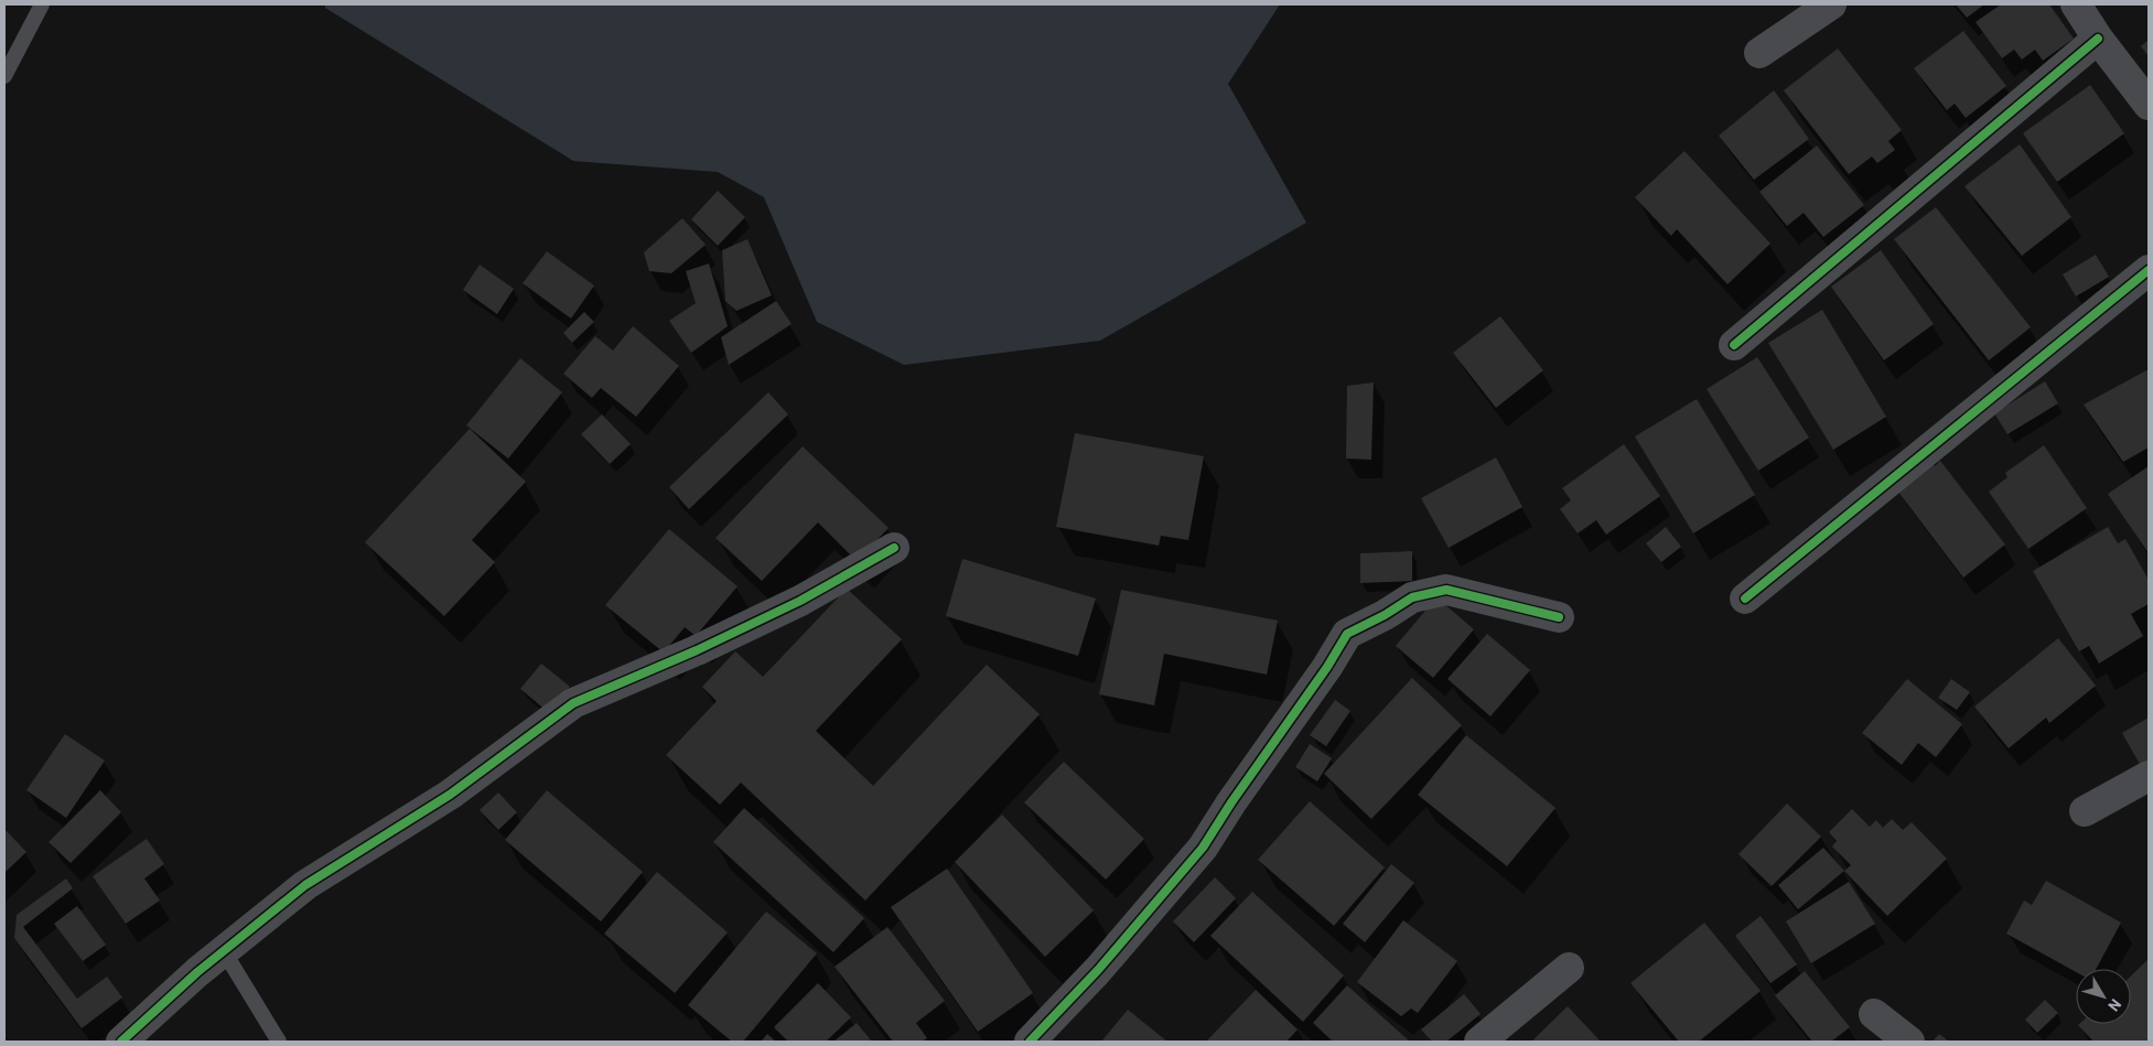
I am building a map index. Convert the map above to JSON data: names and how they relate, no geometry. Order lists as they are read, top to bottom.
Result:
{
  "north": "bottom right"
}
